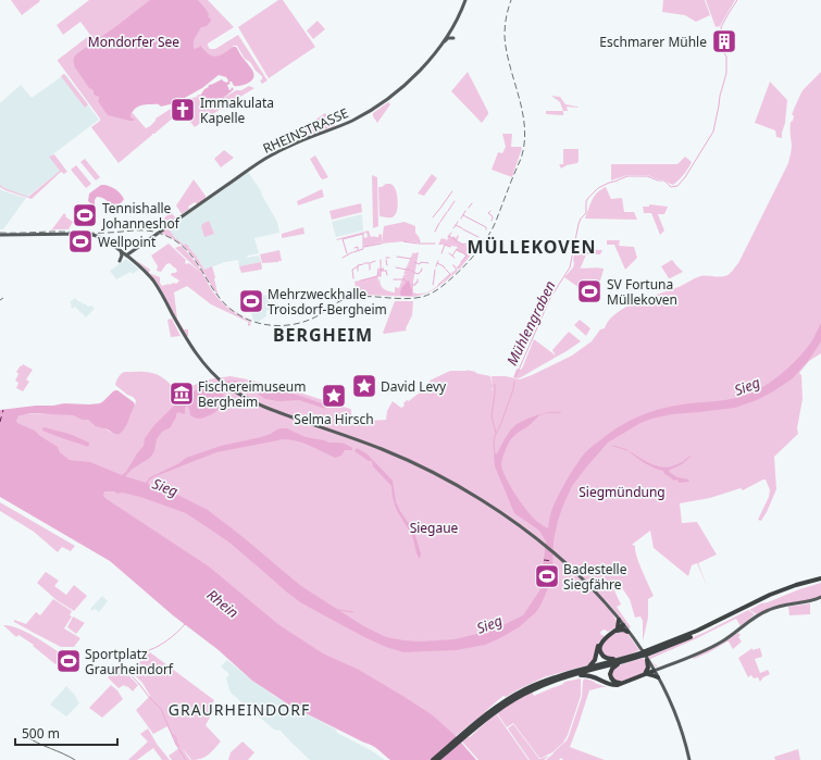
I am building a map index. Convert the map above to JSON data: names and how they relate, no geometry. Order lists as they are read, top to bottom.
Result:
{
  "streets": {
    "main road": ["RHEINSTRASSE"]
  },
  "districts": ["MÜLLEKOVEN", "BERGHEIM", "GRAURHEINDORF"],
  "water": ["Mühlengraben", "Sieg", "Rhein"],
  "parks": ["Mondorfer See", "Siegmündung", "Siegaue"],
  "places": {
    "building": ["Eschmarer Mühle"],
    "church": ["Immakulata Kapelle"],
    "sports": [
      "Tennishalle Johanneshof",
      "Wellpoint",
      "SV Fortuna Müllekoven",
      "Mehrzweckhalle Troisdorf-Bergheim",
      "Badestelle Siegfähre",
      "Sportplatz Graurheindorf"
    ],
    "place": ["David Levy", "Selma Hirsch"],
    "museum": ["Fischereimuseum Bergheim"]
  },
  "scale_bar": "500 m"
}
